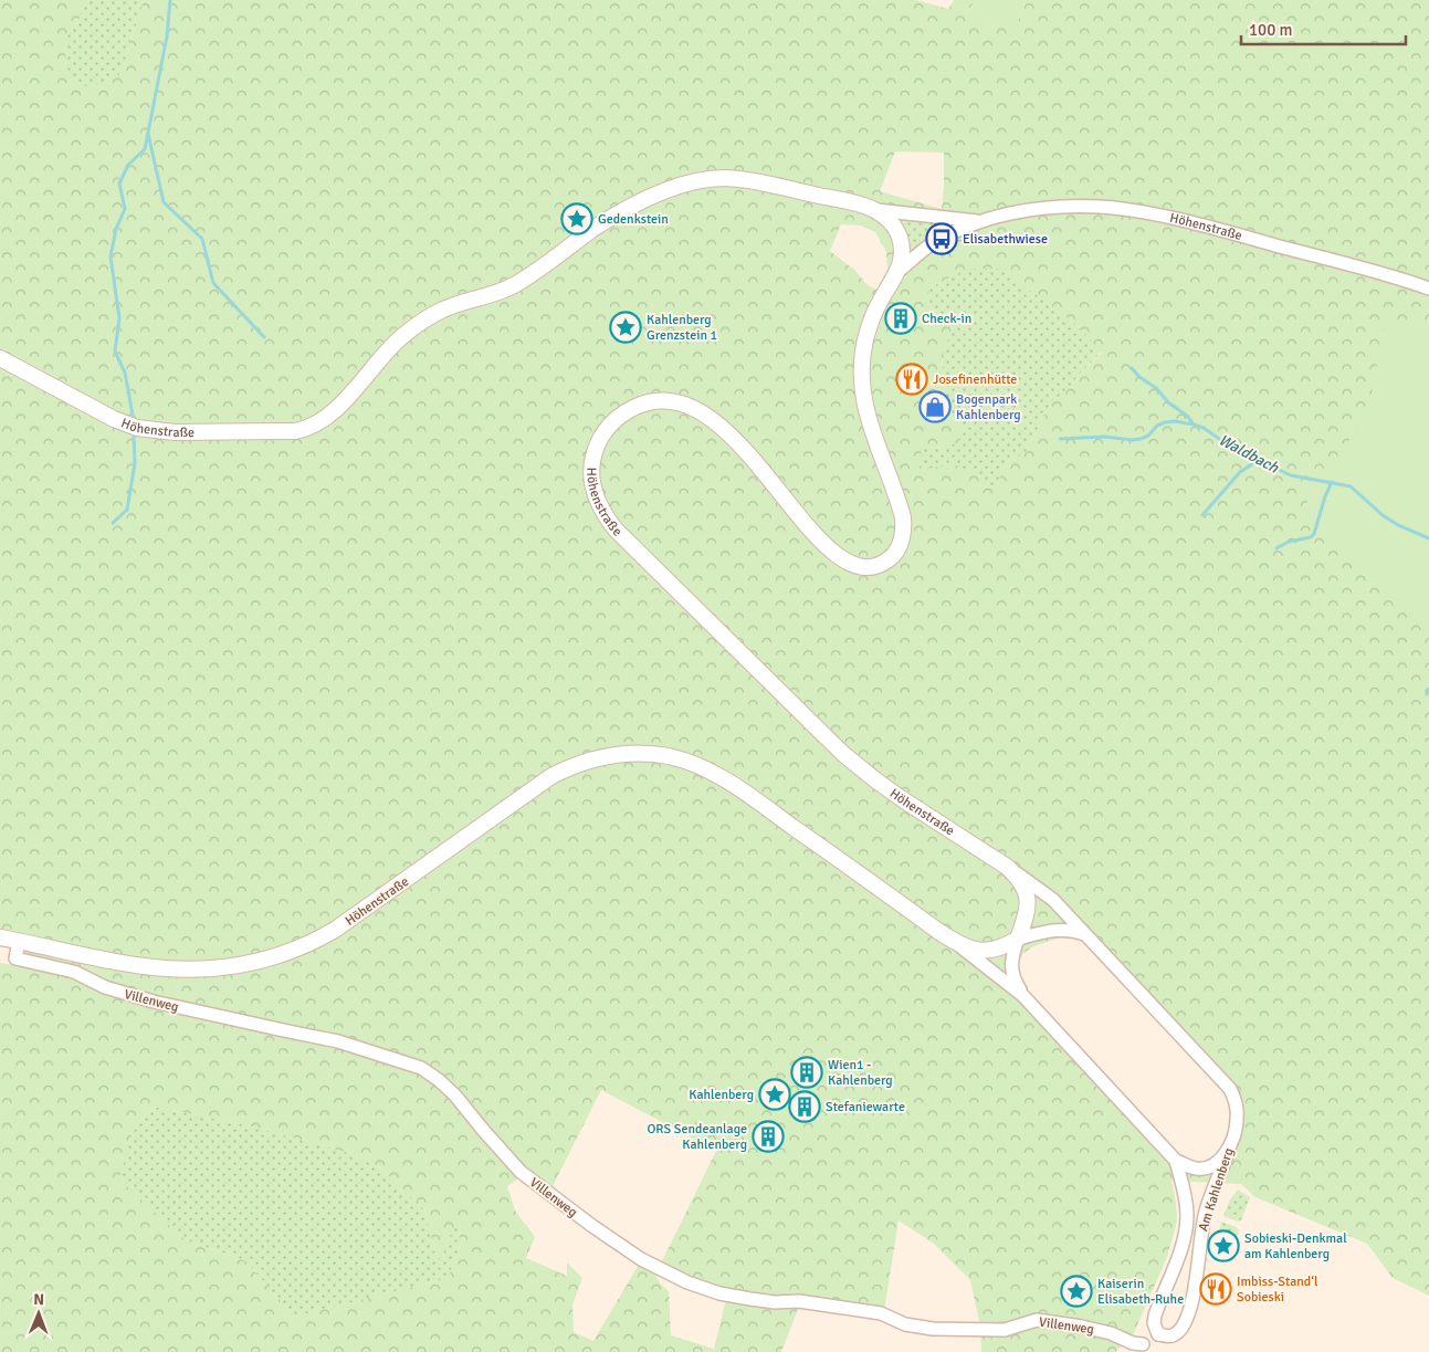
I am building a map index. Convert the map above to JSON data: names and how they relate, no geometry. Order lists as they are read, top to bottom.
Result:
{
  "streets": {
    "street": ["Höhenstraße", "Villenweg", "Am Kahlenberg"]
  },
  "crossings": [
    ["Höhenstraße", "Villenweg"],
    ["Höhenstraße", "Am Kahlenberg"]
  ],
  "water": ["Waldbach"],
  "places": {
    "place": [
      "Gedenkstein",
      "Kahlenberg Grenzstein 1",
      "Kahlenberg",
      "Sobieski-Denkmal am Kahlenberg",
      "Kaiserin Elisabeth-Ruhe"
    ],
    "bus stop": ["Elisabethwiese"],
    "building": [
      "Check-in",
      "Wien1 - Kahlenberg",
      "Stefaniewarte",
      "ORS Sendeanlage Kahlenberg"
    ],
    "restaurant": ["Josefinenhütte", "Imbiss-Stand‘l Sobieski"],
    "shop": ["Bogenpark Kahlenberg"]
  },
  "scale_bar": "100 m",
  "north": "top"
}
